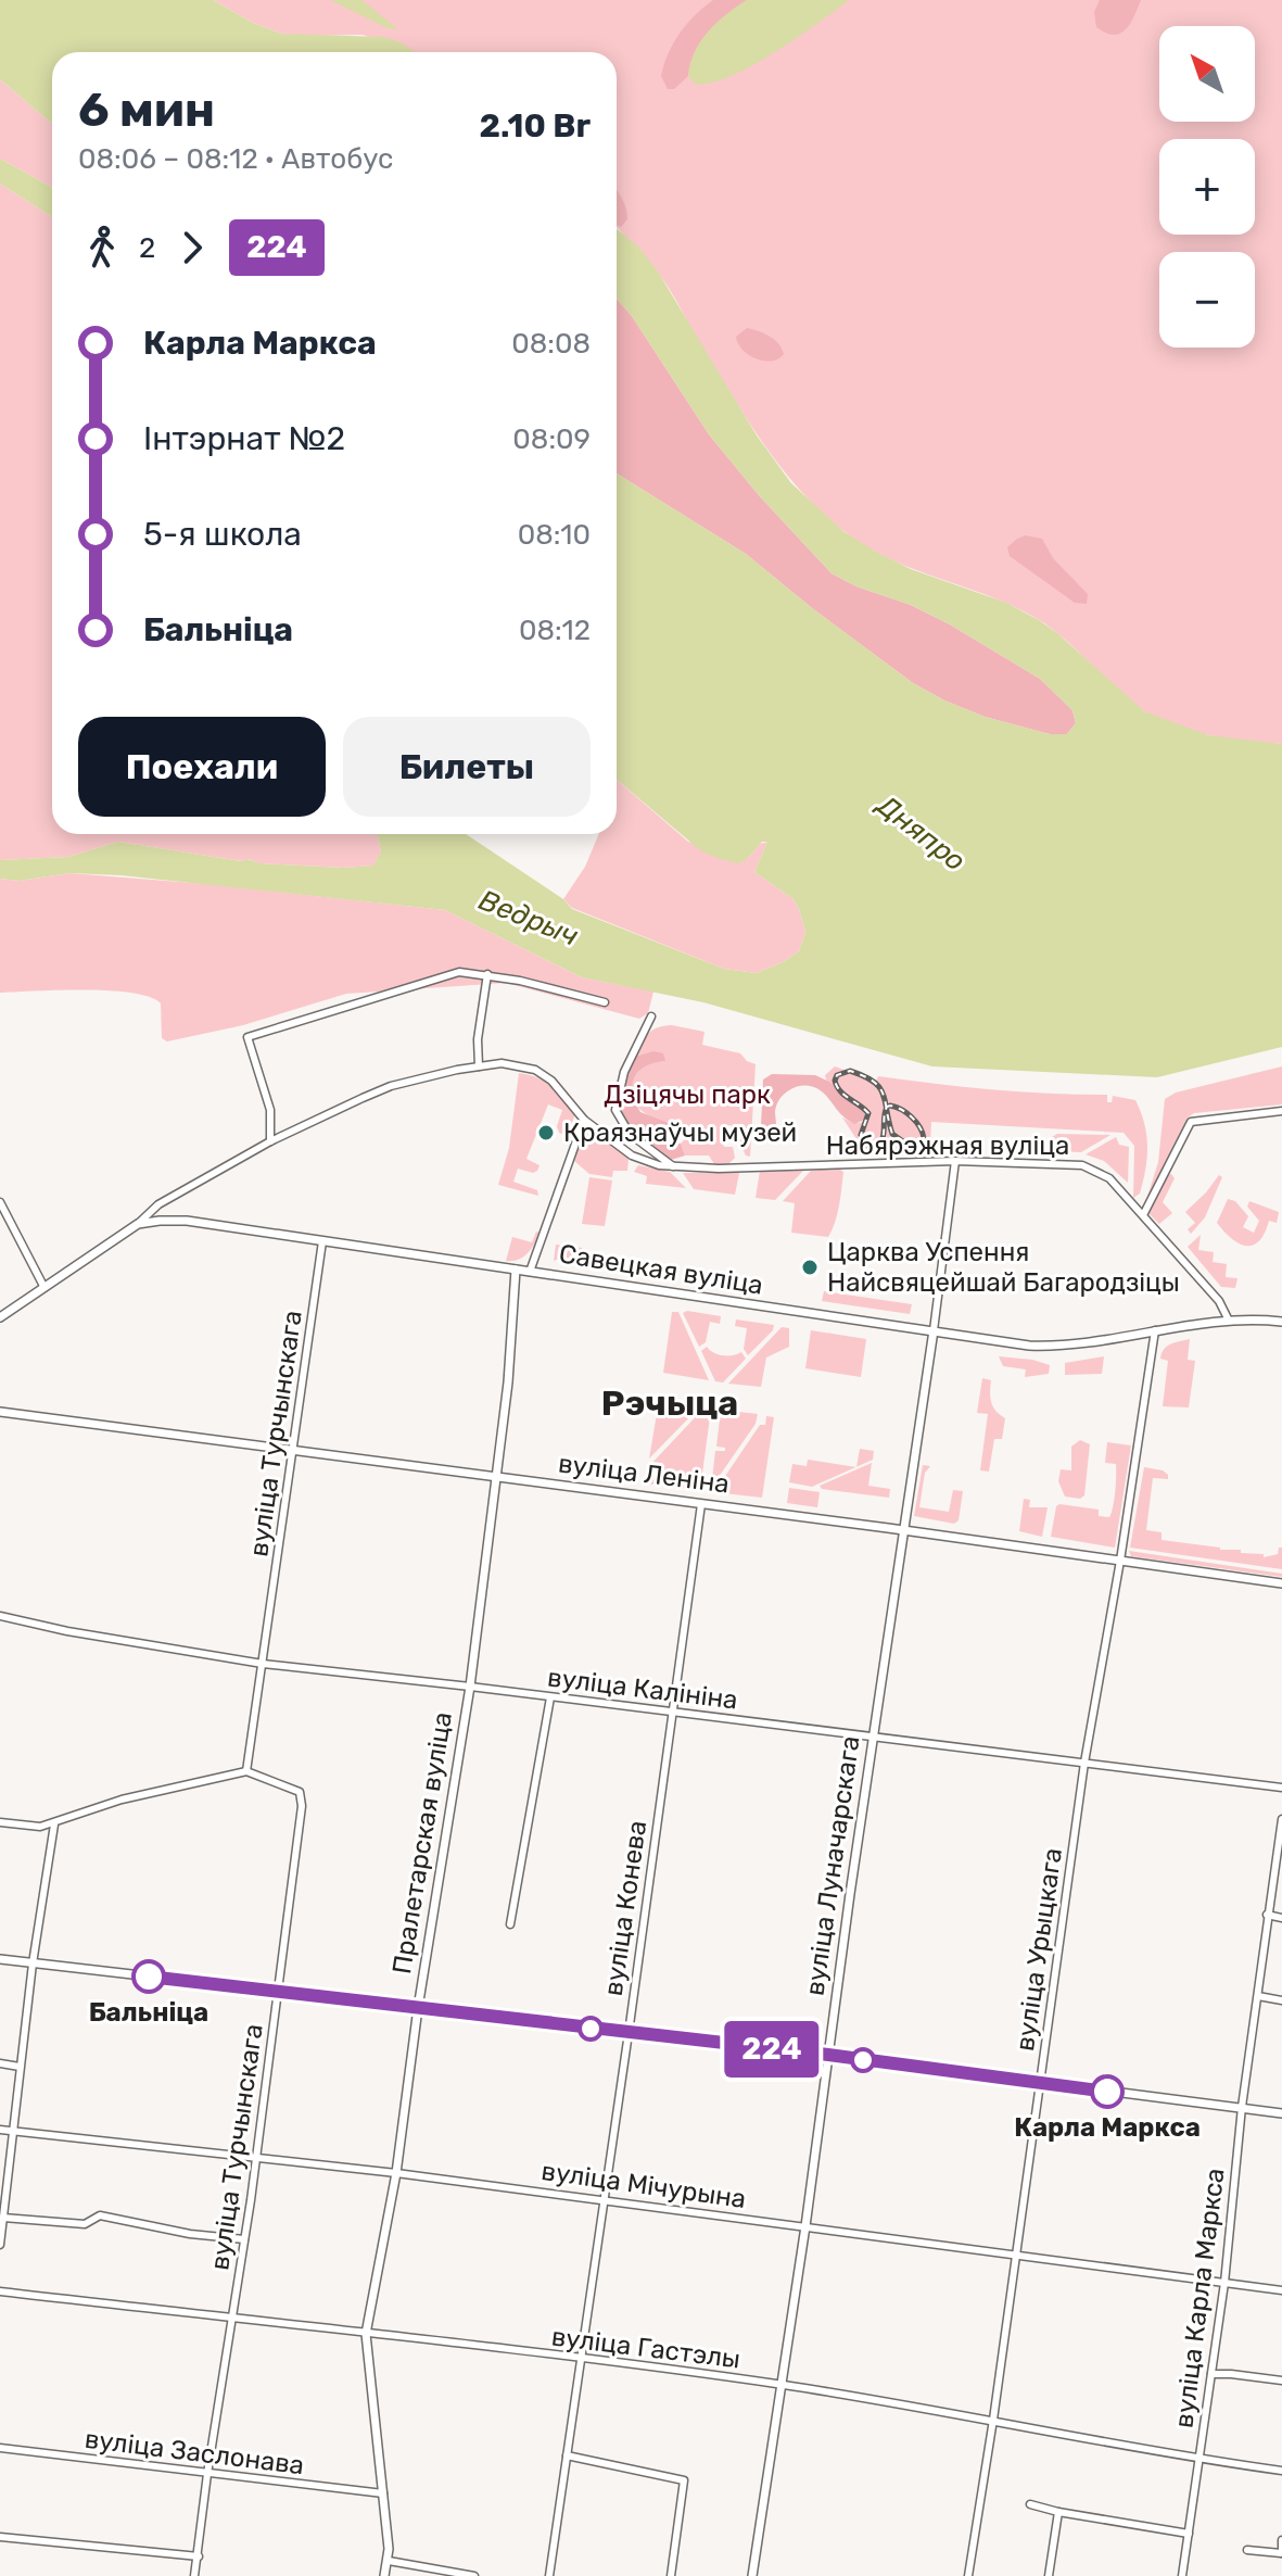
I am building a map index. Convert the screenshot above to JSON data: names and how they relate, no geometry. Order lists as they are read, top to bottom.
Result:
{
  "streets": {
    "street": [
      "Набярэжная вуліца",
      "Савецкая вуліца",
      "вуліца Турчынскага",
      "вуліца Леніна",
      "вуліца Калініна",
      "Пралетарская вуліца",
      "вуліца Луначарскага",
      "вуліца Конева",
      "вуліца Урыцкага",
      "вуліца Мічурына",
      "вуліца Карла Маркса",
      "вуліца Гастэлы",
      "вуліца Заслонава"
    ]
  },
  "crossings": [
    ["Набярэжная вуліца", "Савецкая вуліца"],
    ["Набярэжная вуліца", "вуліца Луначарскага"],
    ["Савецкая вуліца", "вуліца Турчынскага"],
    ["Савецкая вуліца", "Пралетарская вуліца"],
    ["Савецкая вуліца", "вуліца Луначарскага"],
    ["Савецкая вуліца", "вуліца Урыцкага"],
    ["вуліца Турчынскага", "вуліца Леніна"],
    ["вуліца Турчынскага", "вуліца Калініна"],
    ["вуліца Турчынскага", "вуліца Мічурына"],
    ["вуліца Турчынскага", "вуліца Гастэлы"],
    ["вуліца Турчынскага", "вуліца Заслонава"],
    ["вуліца Леніна", "Пралетарская вуліца"],
    ["вуліца Леніна", "вуліца Луначарскага"],
    ["вуліца Леніна", "вуліца Конева"],
    ["вуліца Леніна", "вуліца Урыцкага"],
    ["вуліца Калініна", "Пралетарская вуліца"],
    ["вуліца Калініна", "вуліца Луначарскага"],
    ["вуліца Калініна", "вуліца Конева"],
    ["вуліца Калініна", "вуліца Урыцкага"],
    ["Пралетарская вуліца", "вуліца Мічурына"],
    ["Пралетарская вуліца", "вуліца Гастэлы"],
    ["Пралетарская вуліца", "вуліца Заслонава"],
    ["вуліца Луначарскага", "вуліца Мічурына"],
    ["вуліца Луначарскага", "вуліца Гастэлы"],
    ["вуліца Конева", "вуліца Мічурына"],
    ["вуліца Конева", "вуліца Гастэлы"],
    ["вуліца Урыцкага", "вуліца Мічурына"],
    ["вуліца Урыцкага", "вуліца Гастэлы"],
    ["вуліца Мічурына", "вуліца Карла Маркса"],
    ["вуліца Карла Маркса", "вуліца Гастэлы"]
  ],
  "districts": ["Рэчыца"],
  "water": ["Дняпро", "Ведрыч"],
  "parks": ["Дзіцячы парк"],
  "places": [
    "Краязнаўчы музей",
    "Царква Успення Найсвяцейшай Багародзіцы",
    "Бальніца",
    "Карла Маркса"
  ],
  "lines": ["bus line 224"],
  "north": "top left",
  "page": {
    "on_map": "224",
    "map_buttons": ["+", "−"],
    "heading": ["6 мин", "08:06 – 08:12 · Автобус", "2.10 Br"],
    "legs": ["2", "224"],
    "list": [
      {
        "name": "Карла Маркса",
        "value": "08:08"
      },
      {
        "name": "Інтэрнат №2",
        "value": "08:09"
      },
      {
        "name": "5-я школа",
        "value": "08:10"
      },
      {
        "name": "Бальніца",
        "value": "08:12"
      }
    ],
    "buttons": ["Поехали", "Билеты"]
  }
}
